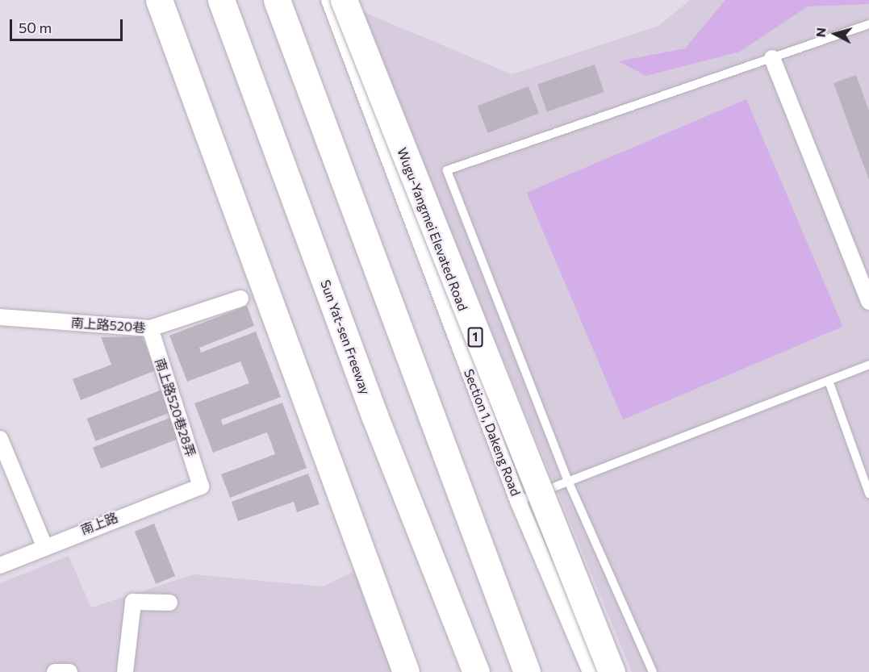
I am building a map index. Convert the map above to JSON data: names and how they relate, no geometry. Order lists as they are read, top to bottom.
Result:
{
  "streets": {
    "highway": ["Wugu-Yangmei Elevated Road", "Sun Yat-sen Freeway", "1"],
    "street": [
      "南上路520巷",
      "南上路520巷28弄",
      "Section 1, Dakeng Road",
      "南上路"
    ]
  },
  "crossings": [
    ["南上路520巷", "南上路520巷28弄"],
    ["南上路520巷28弄", "南上路"]
  ],
  "scale_bar": "50 m",
  "north": "left"
}
